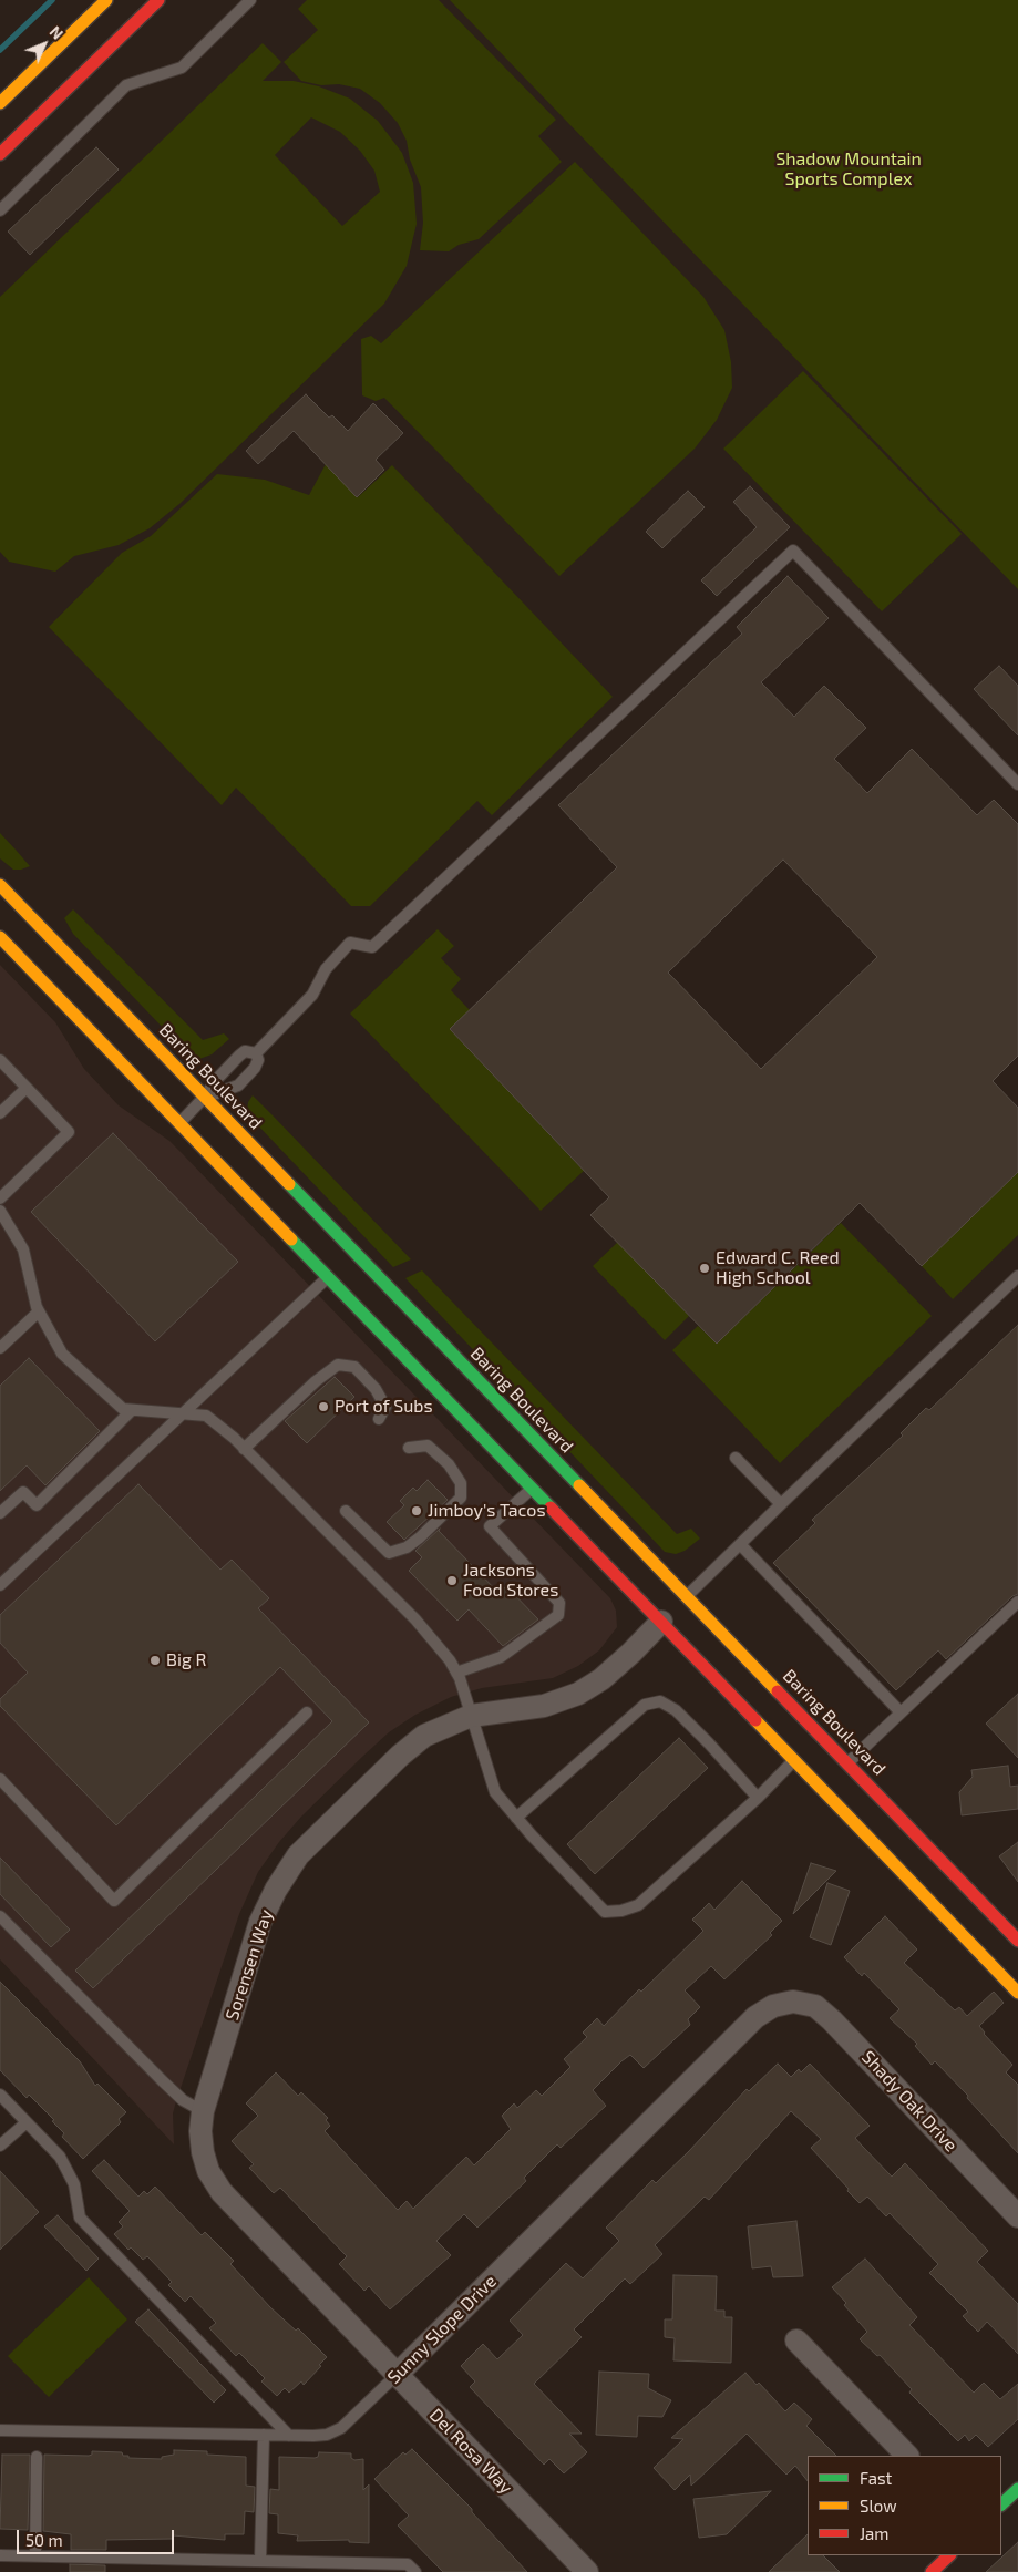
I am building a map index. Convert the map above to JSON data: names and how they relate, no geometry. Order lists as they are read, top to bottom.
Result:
{
  "streets": {
    "main road": ["Baring Boulevard"],
    "street": [
      "Sorensen Way",
      "Shady Oak Drive",
      "Sunny Slope Drive",
      "Del Rosa Way"
    ]
  },
  "crossings": [
    ["Sorensen Way", "Del Rosa Way"],
    ["Shady Oak Drive", "Sunny Slope Drive"],
    ["Sunny Slope Drive", "Del Rosa Way"]
  ],
  "parks": ["Shadow Mountain Sports Complex"],
  "places": [
    "Edward C. Reed High School",
    "Port of Subs",
    "Jimboy's Tacos",
    "Jacksons Food Stores",
    "Big R"
  ],
  "legend": ["Fast", "Slow", "Jam"],
  "scale_bar": "50 m",
  "north": "top right"
}
